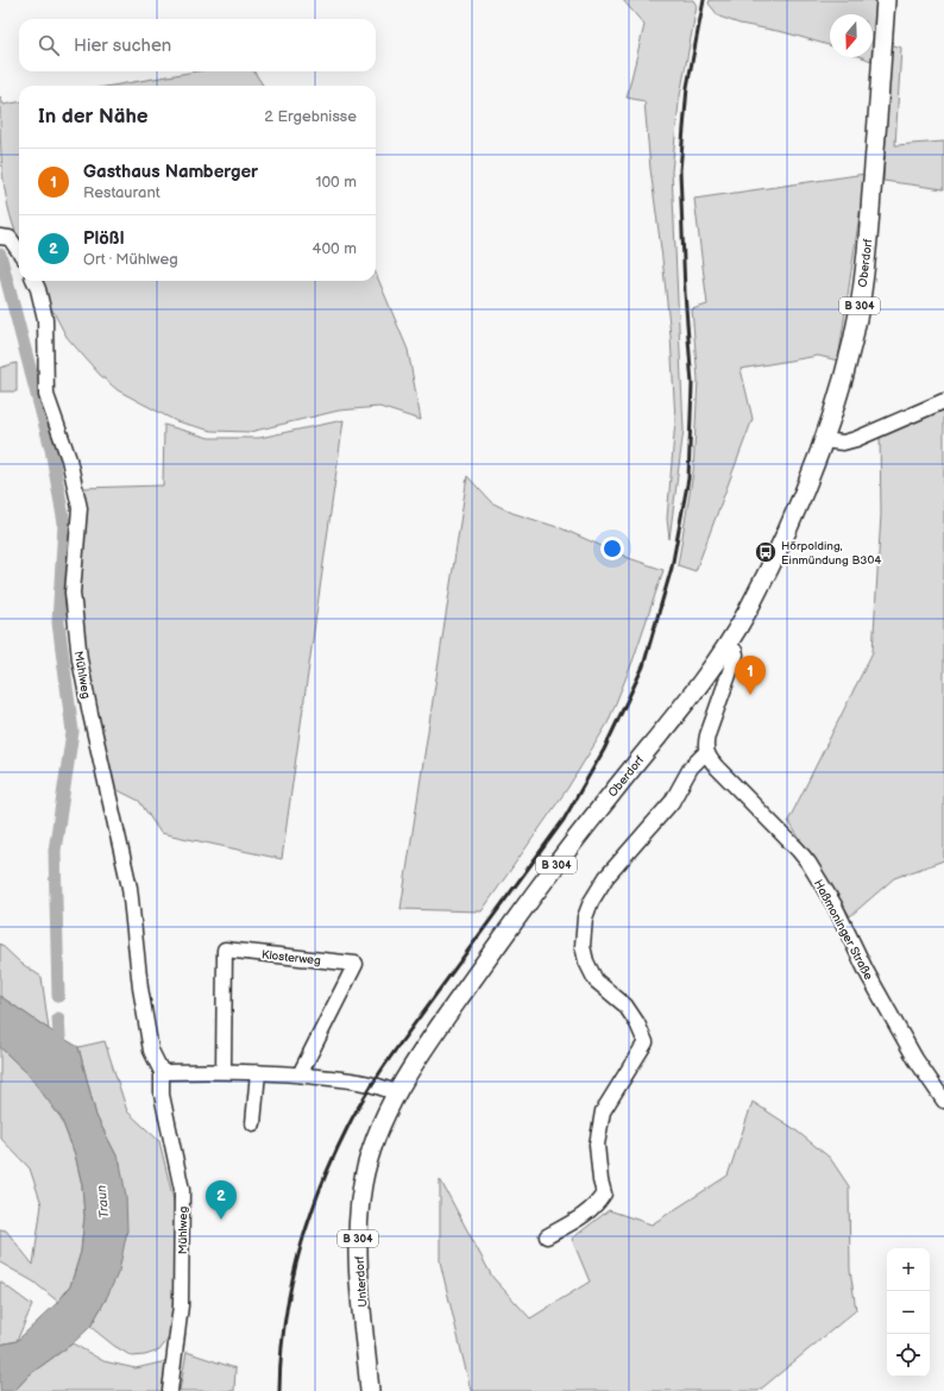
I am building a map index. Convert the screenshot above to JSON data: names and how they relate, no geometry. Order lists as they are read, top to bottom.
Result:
{
  "streets": {
    "main road": ["Oberdorf", "B 304", "Unterdorf"],
    "street": ["Mühlweg", "Haßmoninger Straße", "Klosterweg"]
  },
  "crossings": [
    ["Oberdorf", "Unterdorf"]
  ],
  "water": ["Traun"],
  "places": {
    "bus stop": ["Hörpolding, Einmündung B304"]
  },
  "north": "bottom",
  "page": {
    "search": "Hier suchen",
    "heading": ["In der Nähe", "2 Ergebnisse"],
    "list": [
      {
        "mark": "1",
        "name": "Gasthaus Namberger",
        "note": "Restaurant",
        "value": "100 m"
      },
      {
        "mark": "2",
        "name": "Plößl",
        "note": "Ort · Mühlweg",
        "value": "400 m"
      }
    ],
    "pins": ["1", "2"],
    "map_buttons": ["+", "−"]
  }
}
